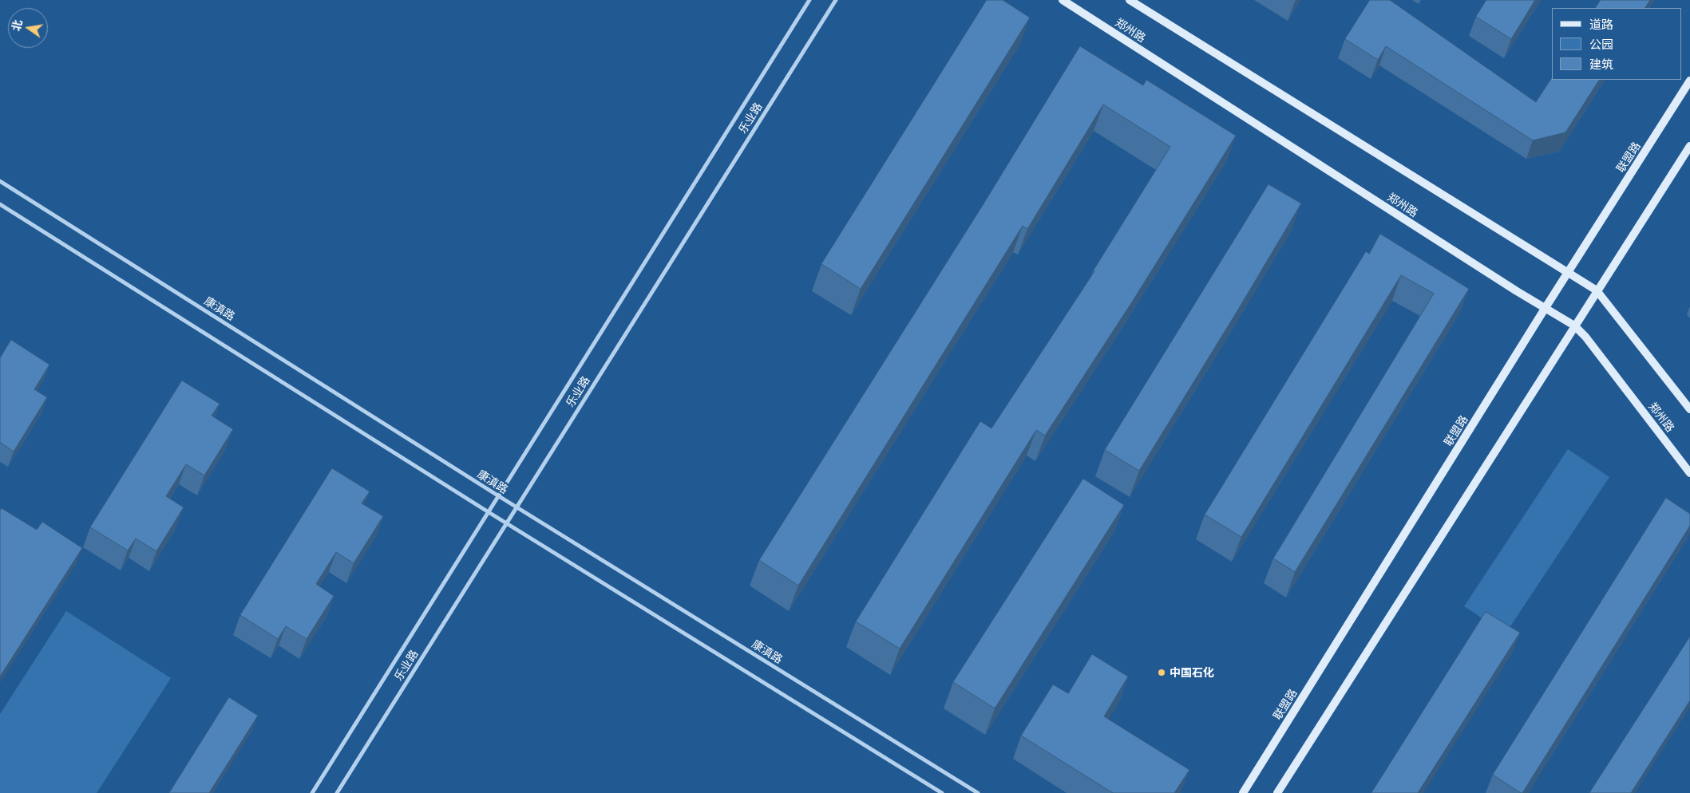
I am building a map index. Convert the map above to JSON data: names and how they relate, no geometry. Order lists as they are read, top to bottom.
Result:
{
  "streets": {
    "main road": ["郑州路", "联盟路"],
    "street": ["乐业路", "康滇路"]
  },
  "crossings": [
    ["郑州路", "联盟路"],
    ["乐业路", "康滇路"]
  ],
  "places": ["中国石化"],
  "legend": ["道路", "公园", "建筑"],
  "north": "left"
}
